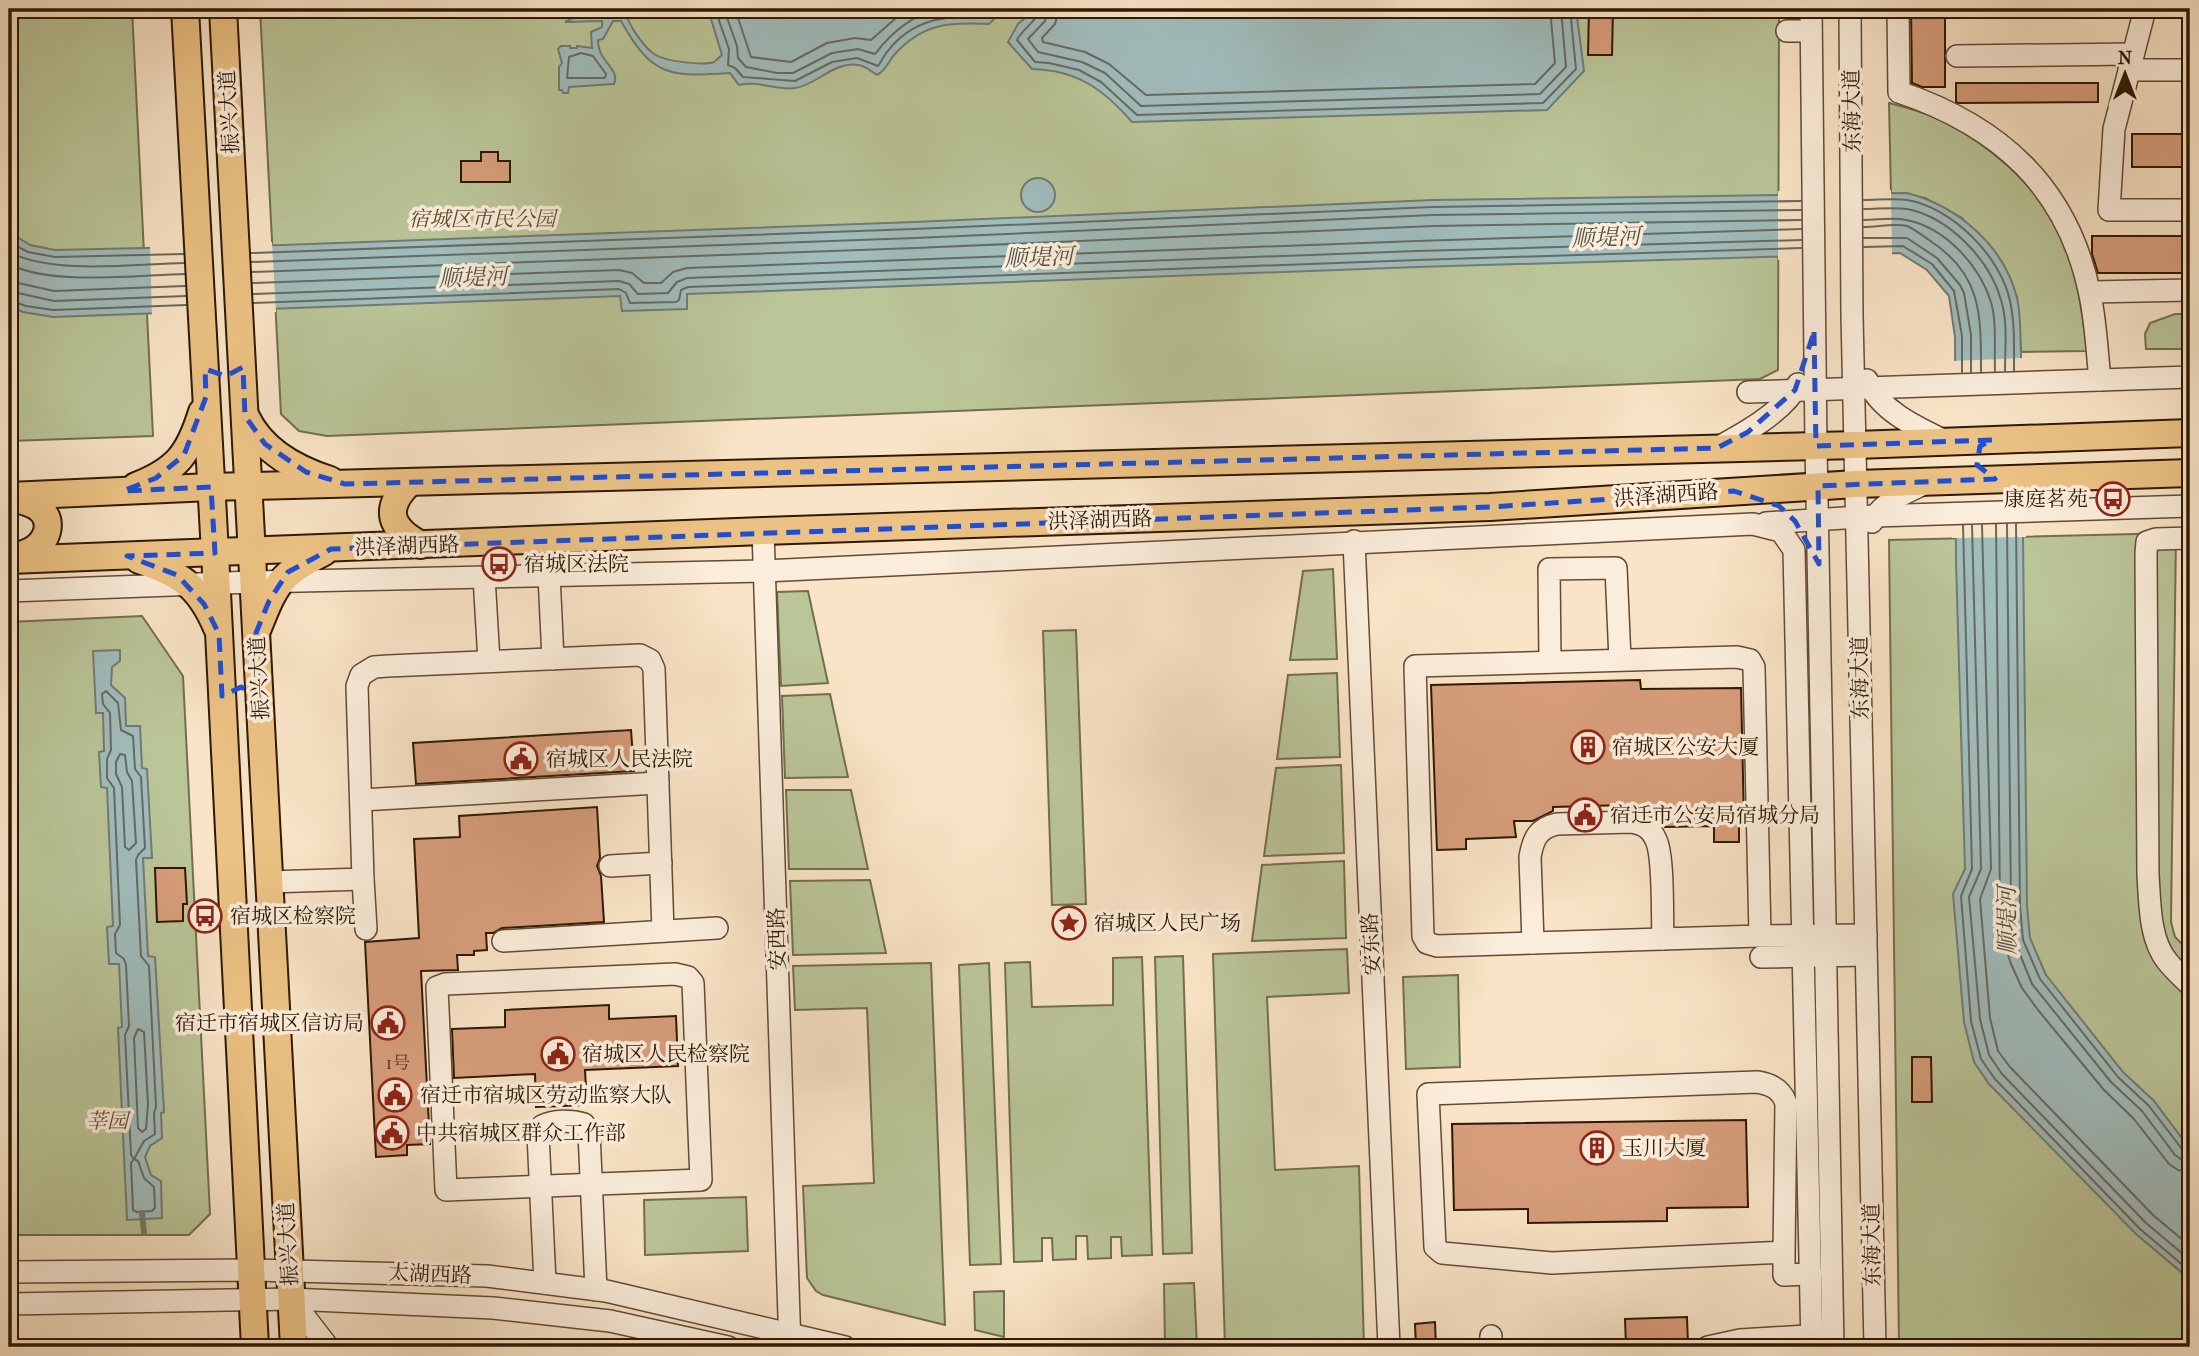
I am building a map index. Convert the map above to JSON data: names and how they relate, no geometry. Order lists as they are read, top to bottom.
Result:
{
  "streets": {
    "main road": ["振兴大道", "洪泽湖西路"],
    "street": [
      "东海大道",
      "安西路",
      "安东路",
      "太湖西路"
    ]
  },
  "crossings": [
    ["东海大道", "洪泽湖西路"],
    ["振兴大道", "洪泽湖西路"],
    ["振兴大道", "太湖西路"],
    ["洪泽湖西路", "安西路"],
    ["安西路", "太湖西路"]
  ],
  "water": ["顺堤河"],
  "parks": ["宿城区市民公园", "莘园"],
  "places": {
    "bus stop": ["康庭茗苑", "宿城区法院", "宿城区检察院"],
    "building": ["宿城区公安大厦", "玉川大厦"],
    "public building": [
      "宿城区人民法院",
      "宿迁市公安局宿城分局",
      "宿迁市宿城区信访局",
      "宿城区人民检察院",
      "宿迁市宿城区劳动监察大队",
      "中共宿城区群众工作部"
    ],
    "place": ["宿城区人民广场"]
  },
  "house_numbers": ["1号"],
  "north": "top"
}
